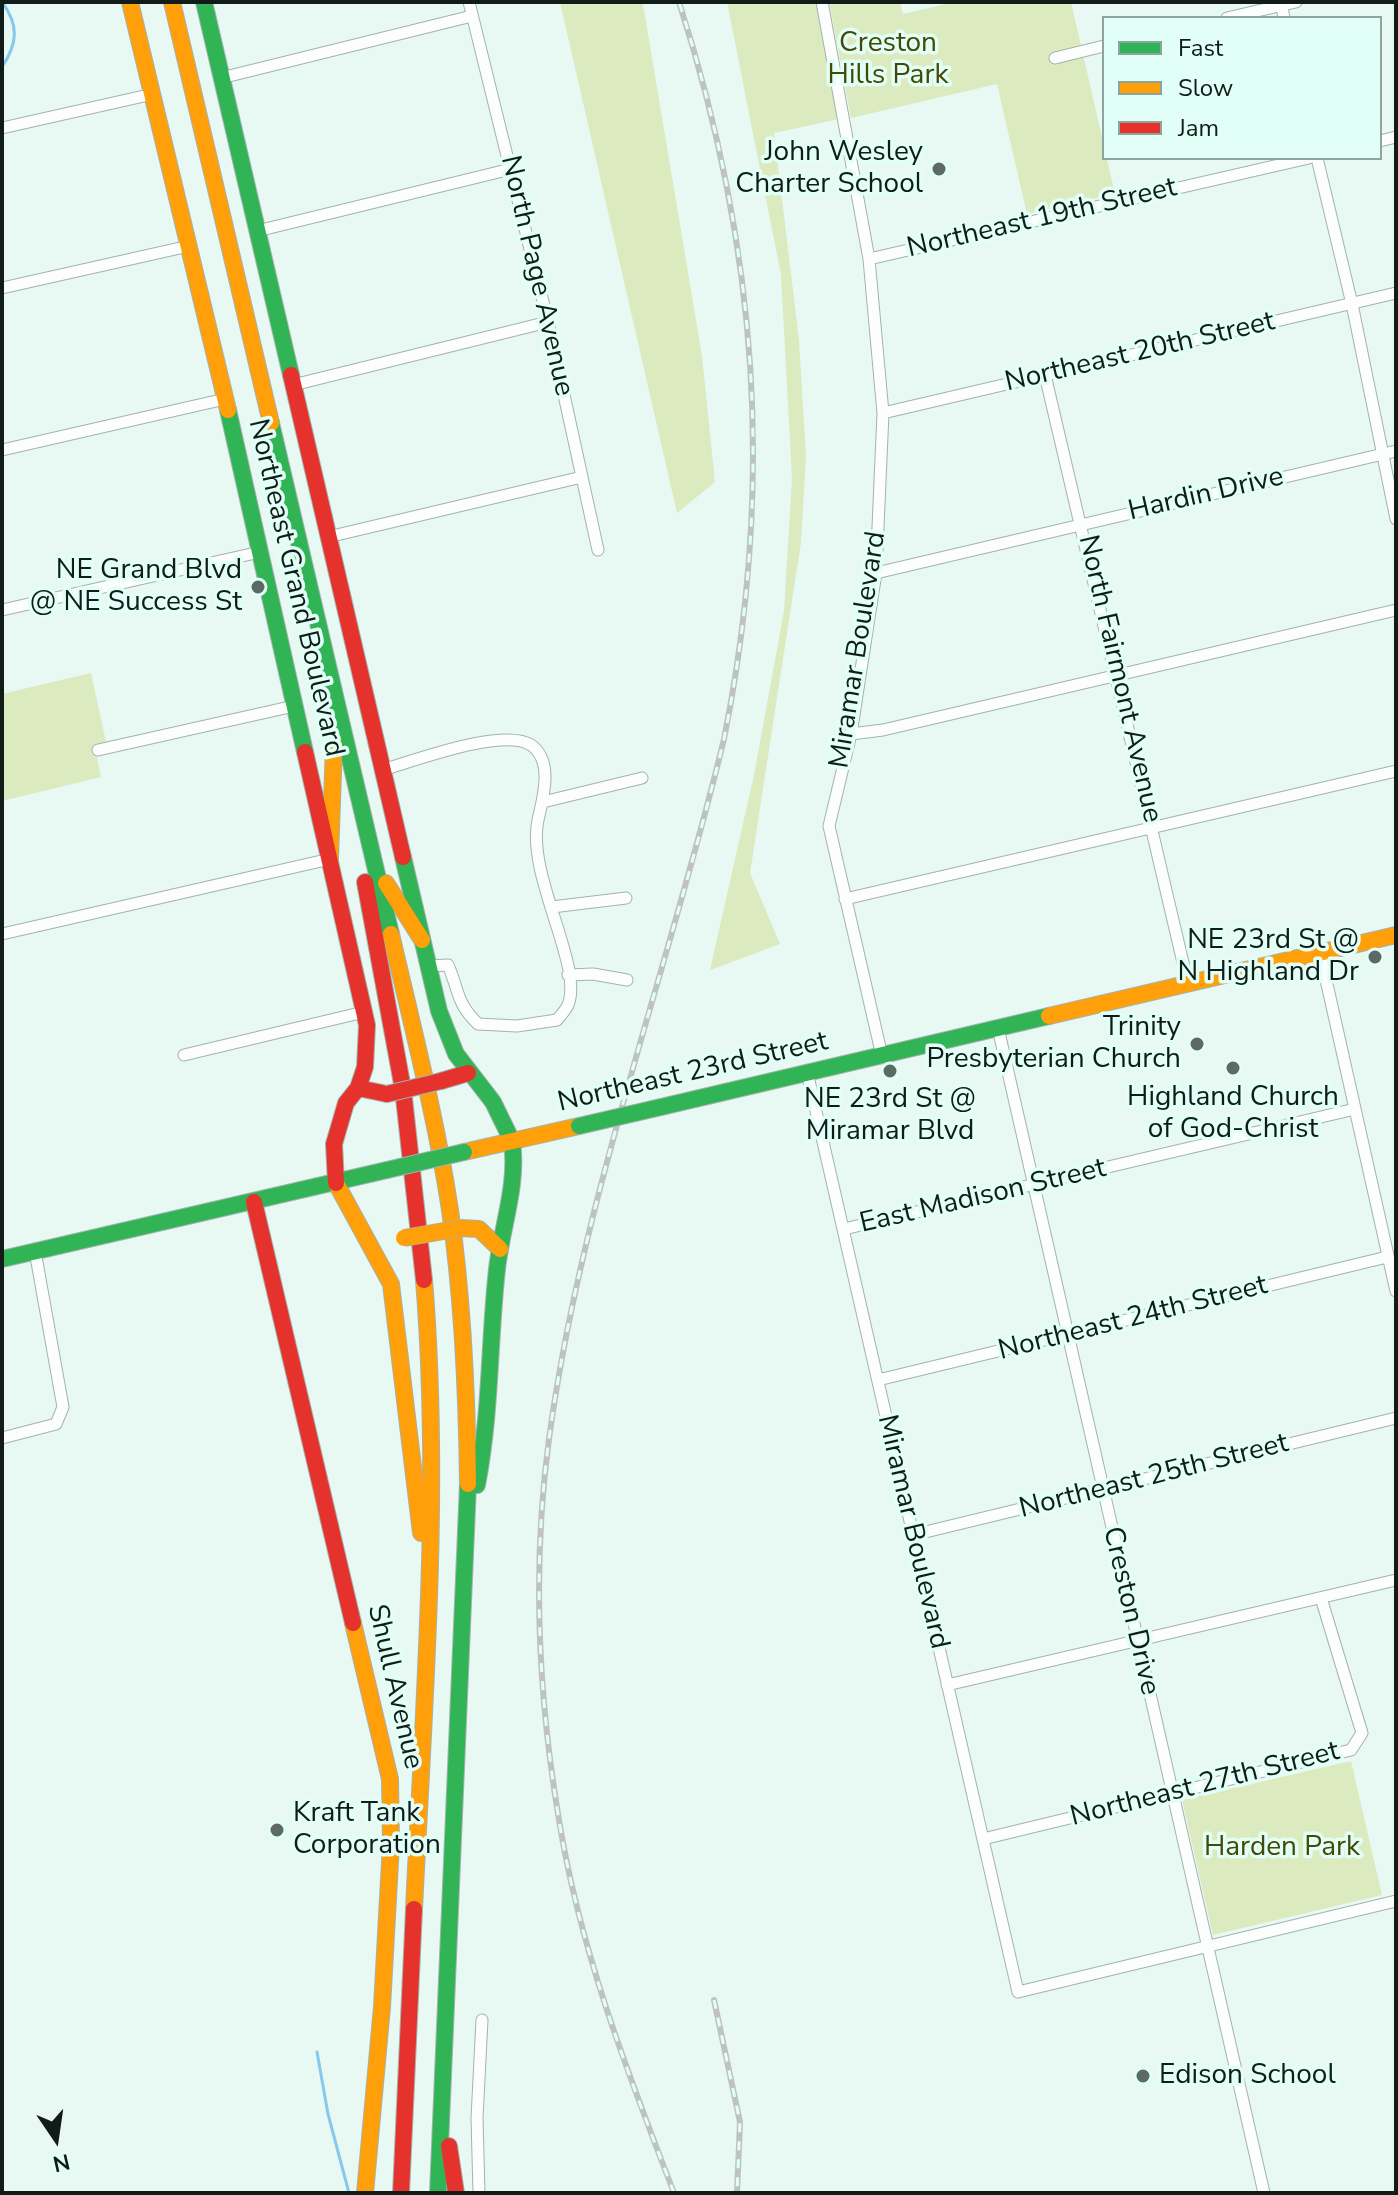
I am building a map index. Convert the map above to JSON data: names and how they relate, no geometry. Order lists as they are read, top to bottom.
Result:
{
  "streets": {
    "main road": ["Northeast Grand Boulevard", "Northeast 23rd Street", "Shull Avenue"],
    "street": [
      "Northeast 19th Street",
      "North Page Avenue",
      "Northeast 20th Street",
      "Hardin Drive",
      "Miramar Boulevard",
      "North Fairmont Avenue",
      "East Madison Street",
      "Northeast 24th Street",
      "Northeast 25th Street",
      "Creston Drive",
      "Northeast 27th Street"
    ]
  },
  "crossings": [
    ["Northeast 19th Street", "Miramar Boulevard"],
    ["Northeast 20th Street", "Miramar Boulevard"],
    ["Northeast 20th Street", "North Fairmont Avenue"],
    ["Hardin Drive", "Miramar Boulevard"],
    ["Hardin Drive", "North Fairmont Avenue"],
    ["Northeast Grand Boulevard", "Northeast 23rd Street"],
    ["Miramar Boulevard", "Northeast 23rd Street"],
    ["Miramar Boulevard", "East Madison Street"],
    ["Miramar Boulevard", "Northeast 24th Street"],
    ["Miramar Boulevard", "Northeast 25th Street"],
    ["Miramar Boulevard", "Creston Drive"],
    ["Miramar Boulevard", "Northeast 27th Street"],
    ["North Fairmont Avenue", "Northeast 23rd Street"],
    ["Northeast 23rd Street", "Creston Drive"],
    ["Northeast 23rd Street", "Shull Avenue"],
    ["East Madison Street", "Creston Drive"],
    ["Northeast 24th Street", "Creston Drive"],
    ["Northeast 25th Street", "Creston Drive"],
    ["Creston Drive", "Northeast 27th Street"]
  ],
  "parks": ["Creston Hills Park", "Harden Park"],
  "places": [
    "John Wesley Charter School",
    "NE Grand Blvd @ NE Success St",
    "NE 23rd St @ N Highland Dr",
    "Trinity Presbyterian Church",
    "Highland Church of God-Christ",
    "NE 23rd St @ Miramar Blvd",
    "Kraft Tank Corporation",
    "Edison School"
  ],
  "legend": ["Fast", "Slow", "Jam"],
  "north": "bottom"
}
